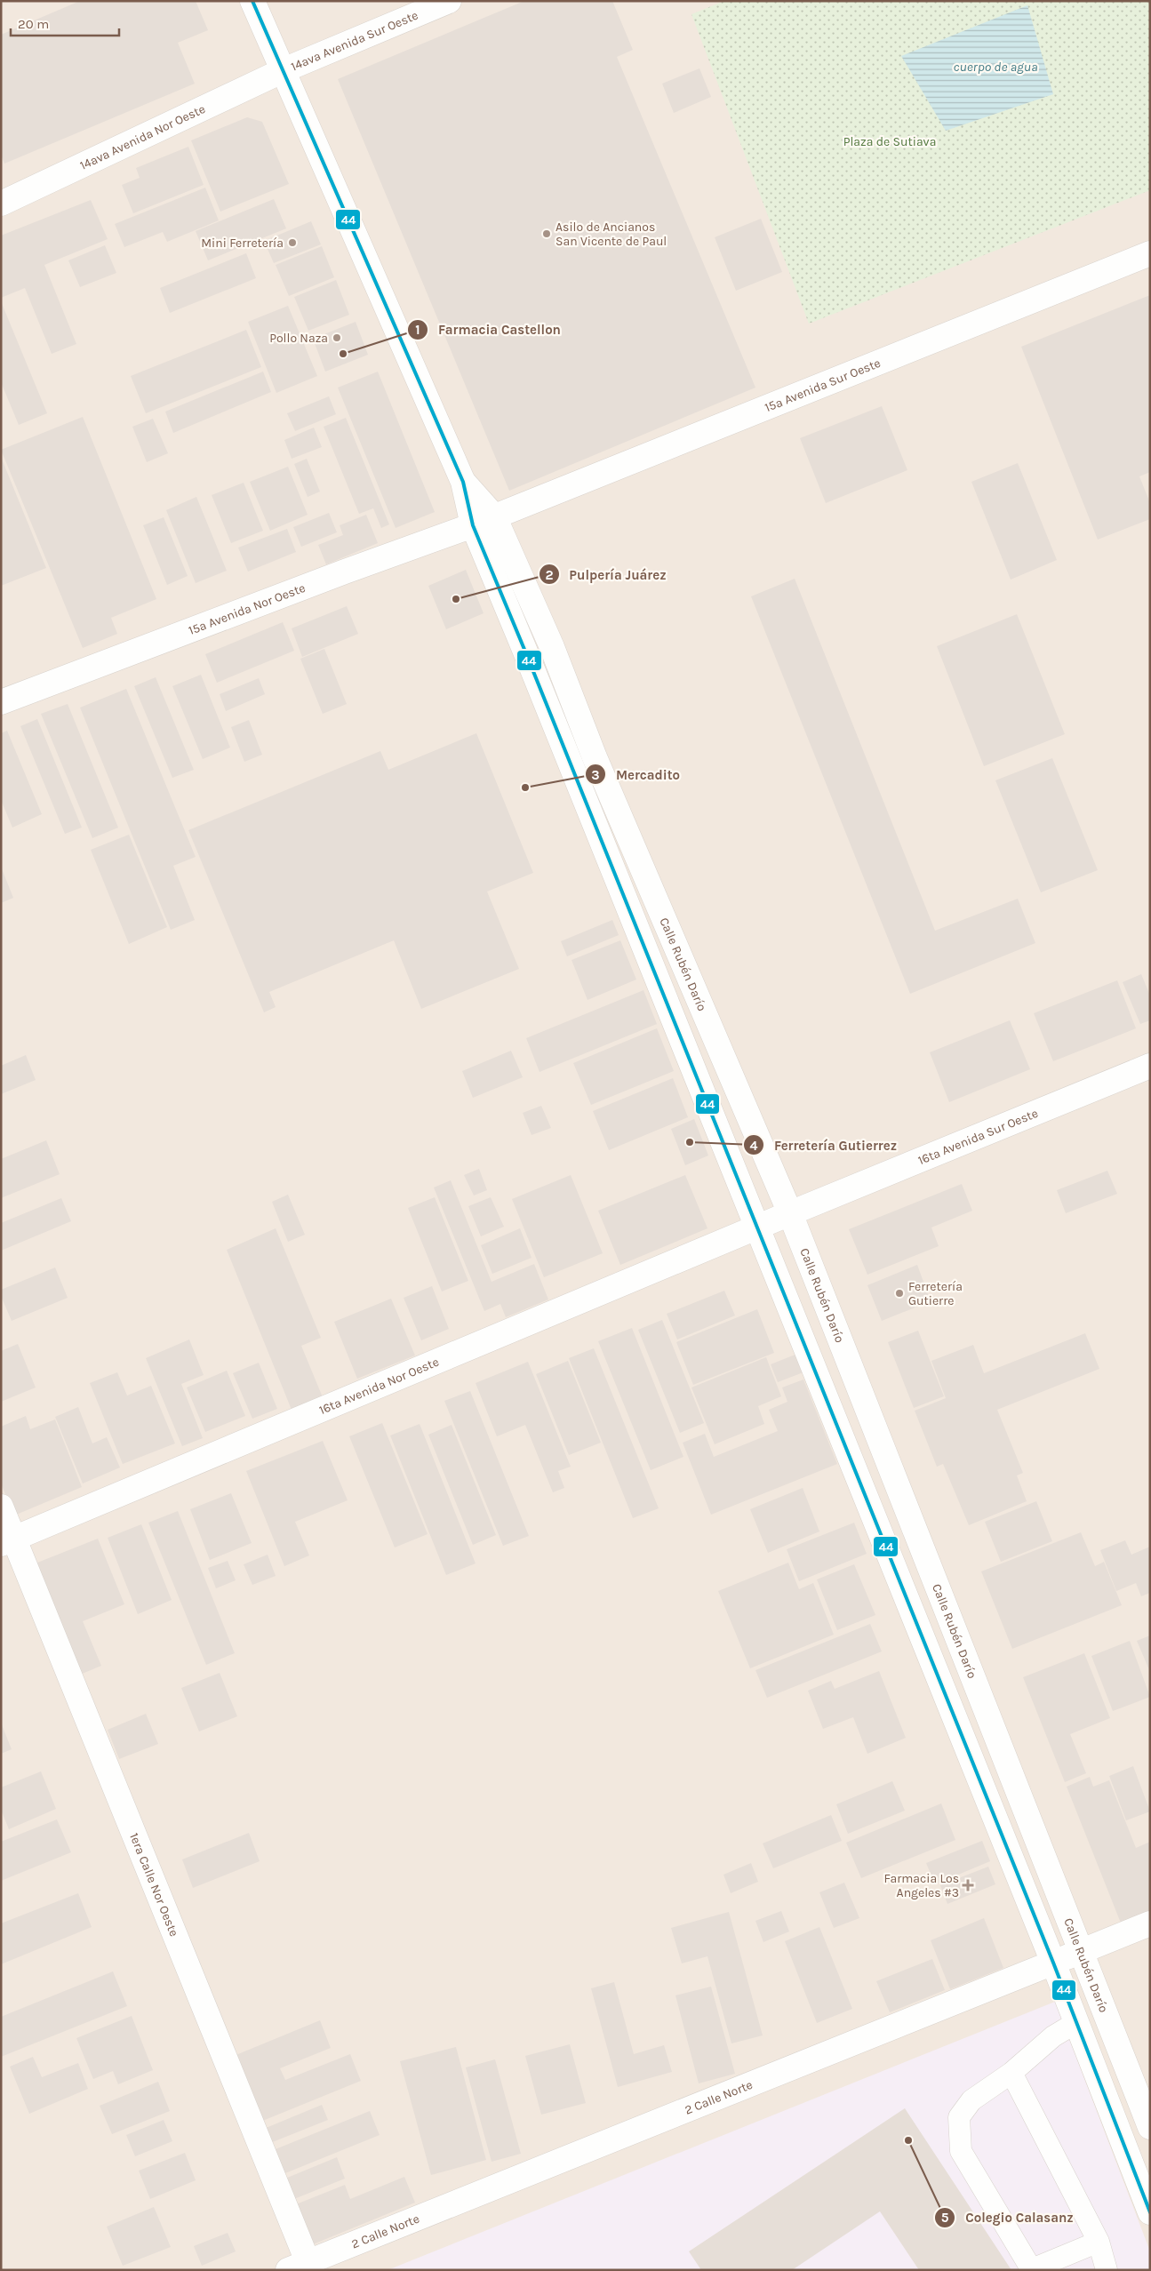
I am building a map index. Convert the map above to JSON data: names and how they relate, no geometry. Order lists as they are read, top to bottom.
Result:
{
  "streets": {
    "street": [
      "14ava Avenida Sur Oeste",
      "14ava Avenida Nor Oeste",
      "15a Avenida Sur Oeste",
      "15a Avenida Nor Oeste",
      "Calle Rubén Darío",
      "16ta Avenida Sur Oeste",
      "16ta Avenida Nor Oeste",
      "1era Calle Nor Oeste",
      "2 Calle Norte"
    ]
  },
  "crossings": [
    ["14ava Avenida Sur Oeste", "14ava Avenida Nor Oeste"],
    ["14ava Avenida Sur Oeste", "Calle Rubén Darío"],
    ["14ava Avenida Nor Oeste", "Calle Rubén Darío"],
    ["15a Avenida Sur Oeste", "15a Avenida Nor Oeste"],
    ["15a Avenida Sur Oeste", "Calle Rubén Darío"],
    ["15a Avenida Nor Oeste", "Calle Rubén Darío"],
    ["Calle Rubén Darío", "16ta Avenida Sur Oeste"],
    ["Calle Rubén Darío", "16ta Avenida Nor Oeste"],
    ["Calle Rubén Darío", "2 Calle Norte"],
    ["16ta Avenida Sur Oeste", "16ta Avenida Nor Oeste"],
    ["16ta Avenida Nor Oeste", "1era Calle Nor Oeste"],
    ["1era Calle Nor Oeste", "2 Calle Norte"]
  ],
  "water": ["cuerpo de agua"],
  "parks": ["Plaza de Sutiava"],
  "places": {
    "other": [
      "Asilo de Ancianos San Vicente de Paul",
      "Mini Ferretería",
      "Pollo Naza",
      "Farmacia Castellon",
      "Pulpería Juárez",
      "Mercadito",
      "Ferretería Gutierrez",
      "Ferretería Gutierre",
      "Colegio Calasanz"
    ],
    "health": ["Farmacia Los Angeles #3"]
  },
  "lines": ["transit line 44"],
  "scale_bar": "20 m"
}
